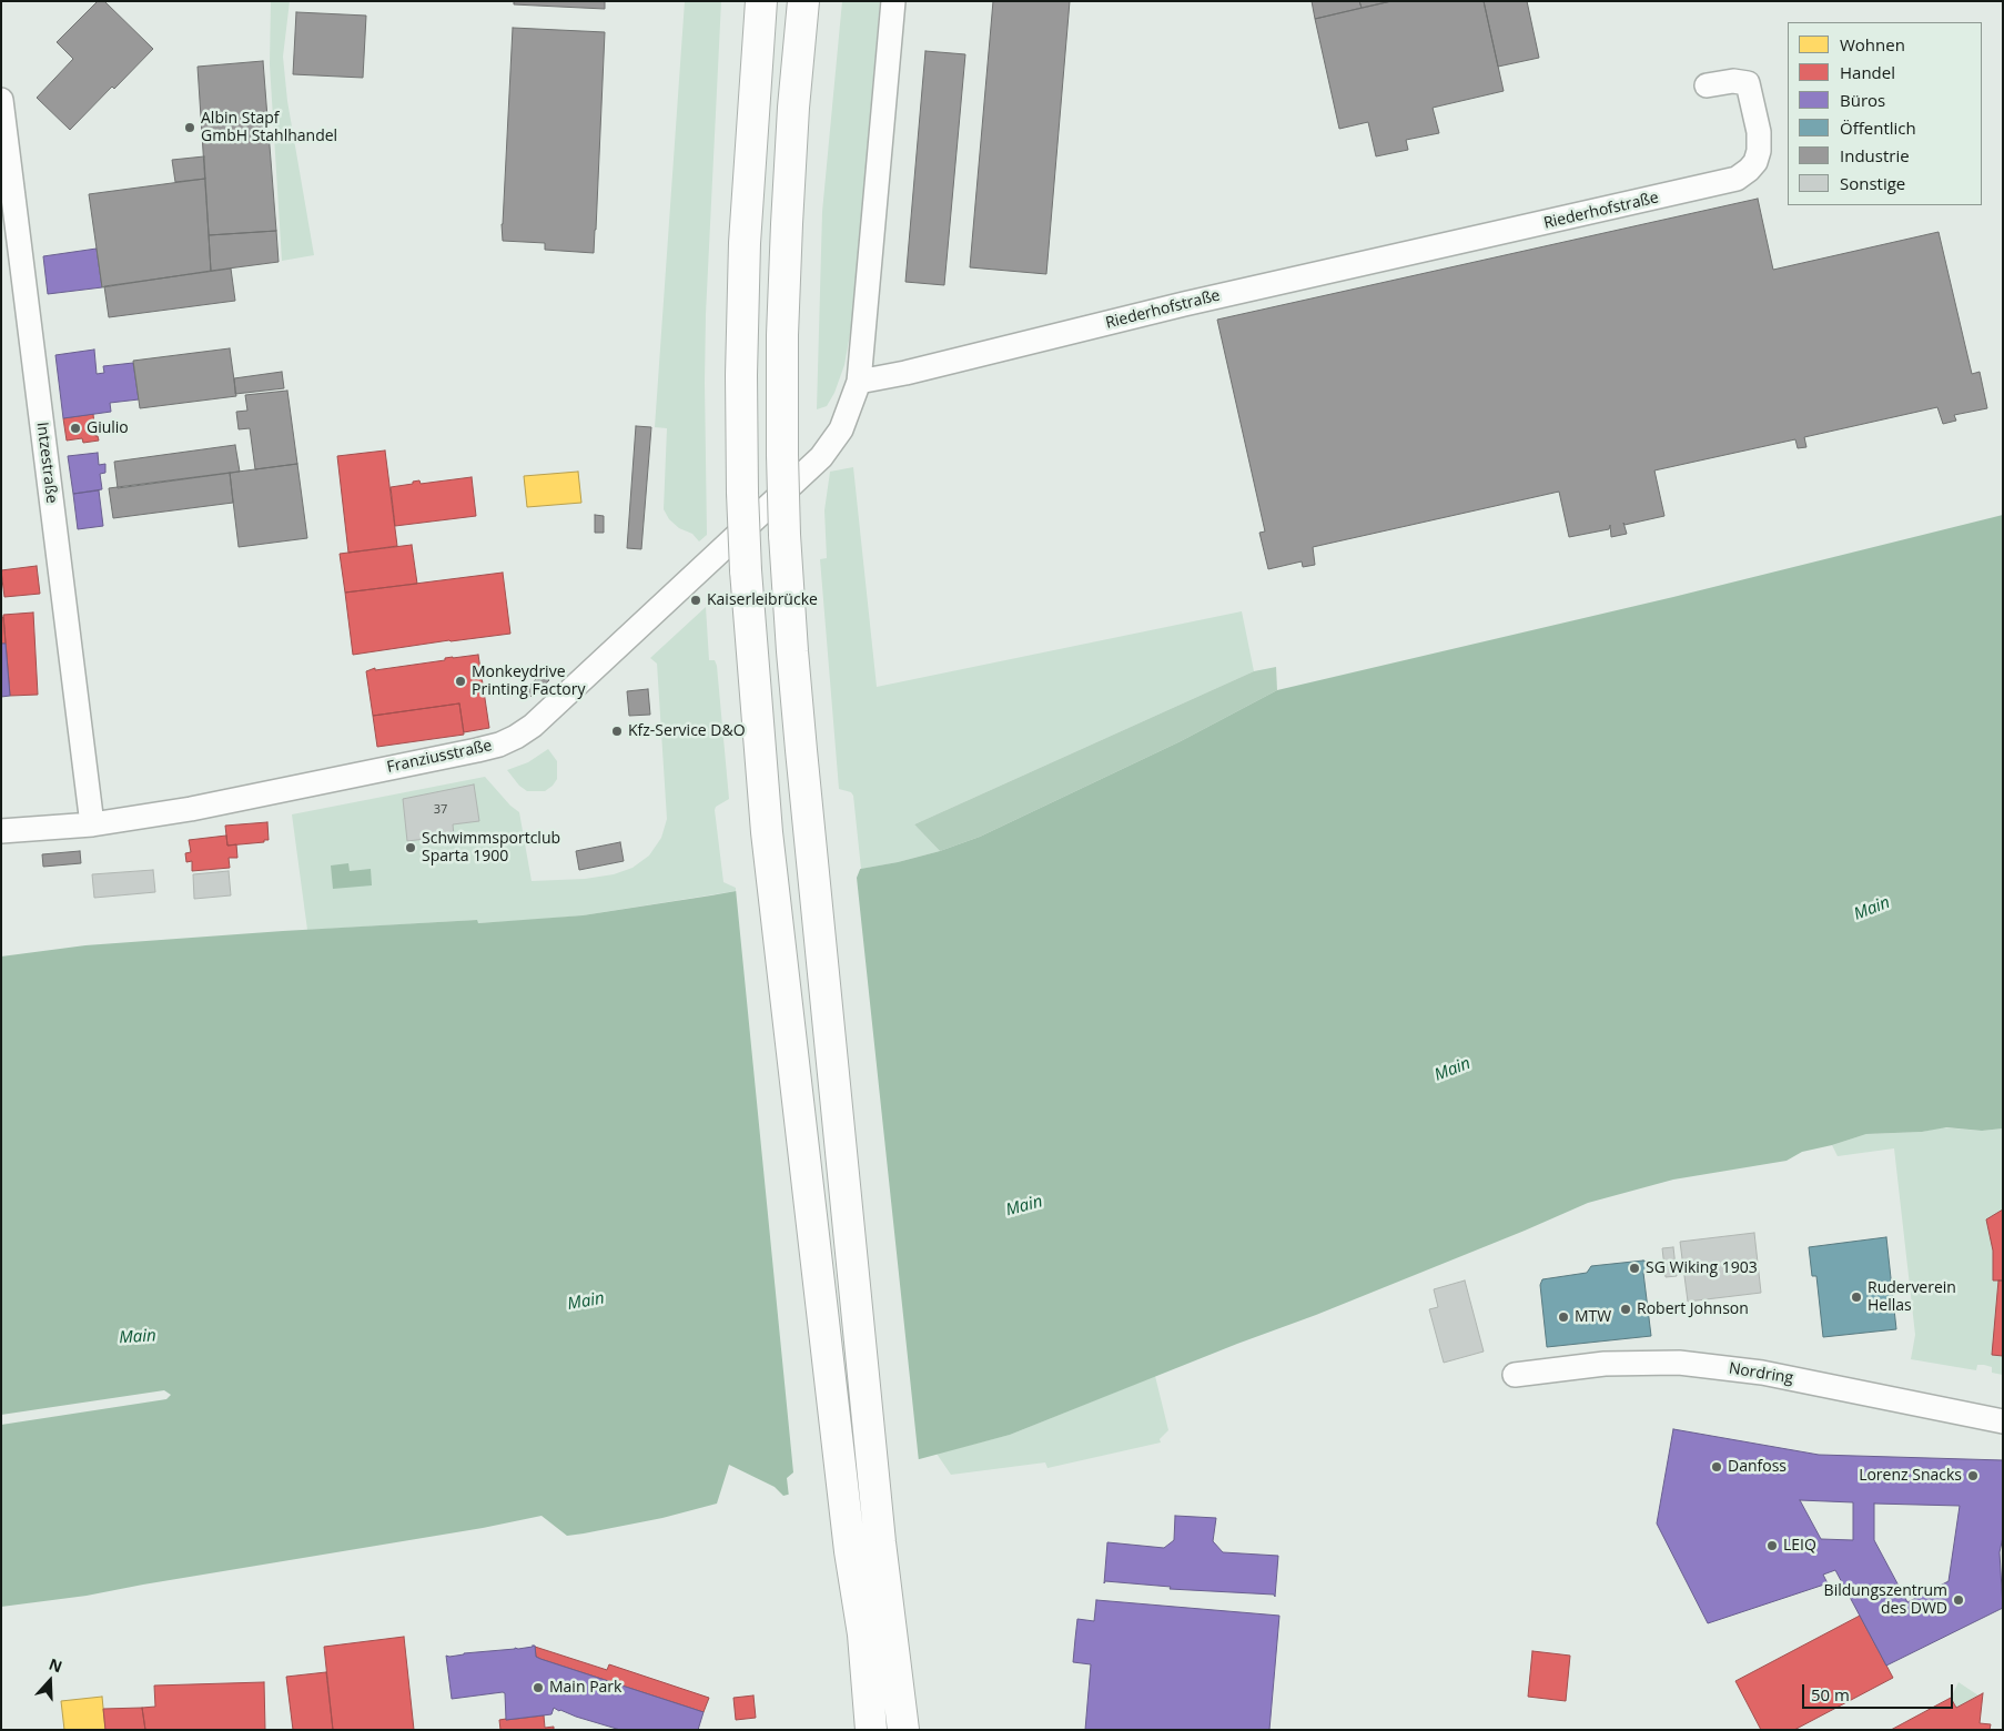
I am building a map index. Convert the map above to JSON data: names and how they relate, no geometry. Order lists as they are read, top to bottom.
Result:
{
  "streets": {
    "street": [
      "Riederhofstraße",
      "Intzestraße",
      "Franziusstraße",
      "Nordring"
    ]
  },
  "crossings": [
    ["Riederhofstraße", "Franziusstraße"],
    ["Intzestraße", "Franziusstraße"]
  ],
  "water": ["Main"],
  "places": [
    "Albin Stapf GmbH Stahlhandel",
    "Giulio",
    "Kaiserleibrücke",
    "Monkeydrive Printing Factory",
    "Kfz-Service D&O",
    "Schwimmsportclub Sparta 1900",
    "SG Wiking 1903",
    "Ruderverein Hellas",
    "Robert Johnson",
    "MTW",
    "Danfoss",
    "Lorenz Snacks",
    "LEIQ",
    "Bildungszentrum des DWD",
    "Main Park"
  ],
  "house_numbers": ["37"],
  "legend": [
    "Wohnen",
    "Handel",
    "Büros",
    "Öffentlich",
    "Industrie",
    "Sonstige"
  ],
  "scale_bar": "50 m",
  "north": "top"
}
